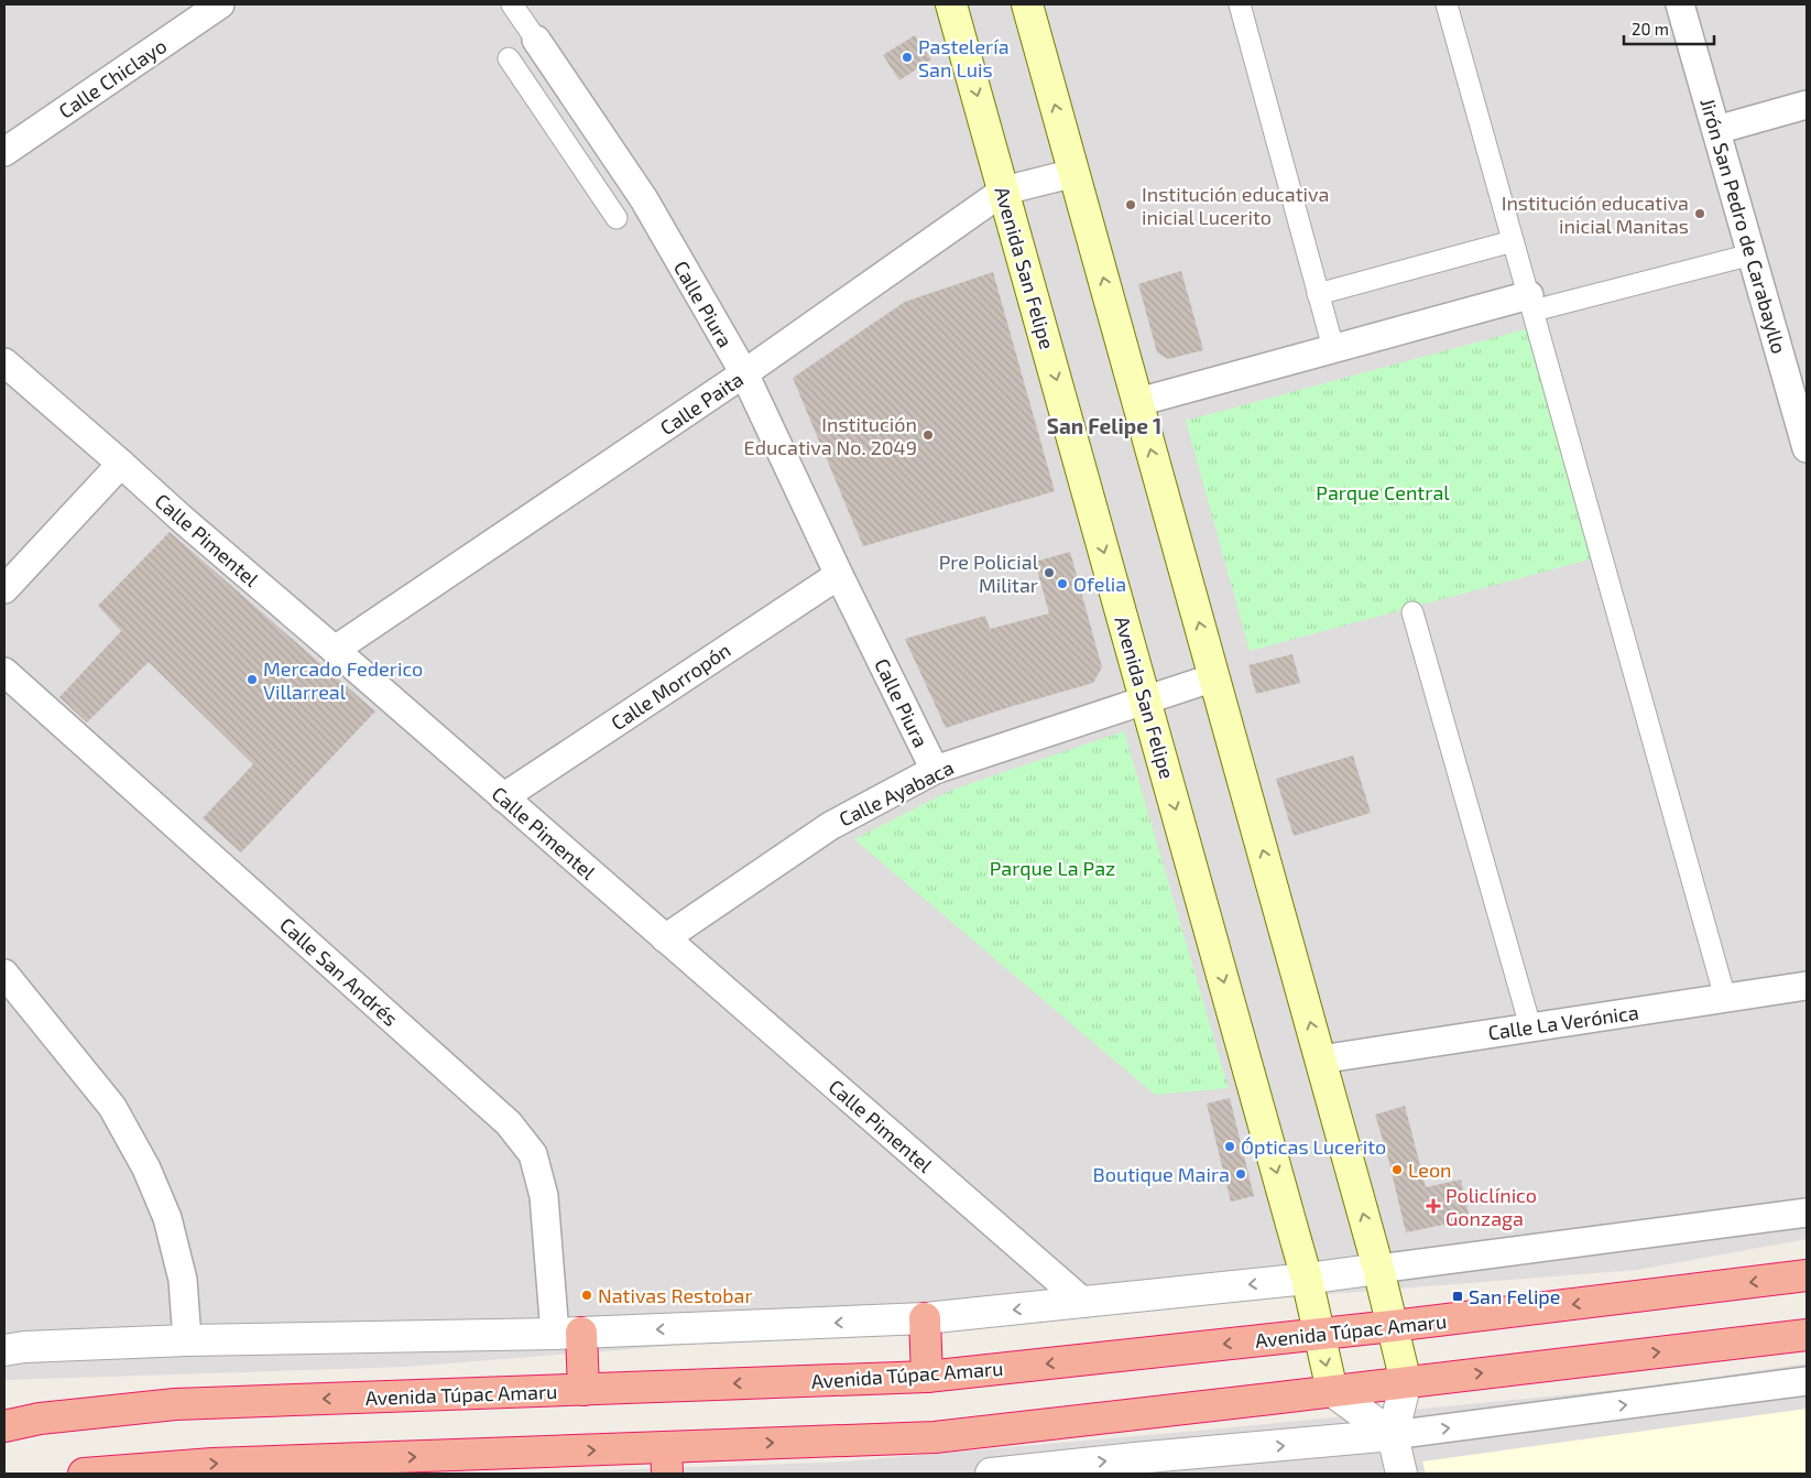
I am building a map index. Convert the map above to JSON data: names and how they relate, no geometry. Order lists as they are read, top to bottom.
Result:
{
  "streets": {
    "highway": ["Avenida Túpac Amaru"],
    "main road": ["Avenida San Felipe"],
    "street": [
      "Calle Chiclayo",
      "Jirón San Pedro de Carabayllo",
      "Calle Piura",
      "Calle Paita",
      "Calle Pimentel",
      "Calle Morropón",
      "Calle Ayabaca",
      "Calle San Andrés",
      "Calle La Verónica"
    ]
  },
  "crossings": [
    ["Avenida San Felipe", "Calle Paita"],
    ["Avenida San Felipe", "Calle Ayabaca"],
    ["Avenida San Felipe", "Avenida Túpac Amaru"],
    ["Calle Piura", "Calle Paita"],
    ["Calle Piura", "Calle Morropón"],
    ["Calle Piura", "Calle Ayabaca"],
    ["Calle Paita", "Calle Pimentel"],
    ["Calle Pimentel", "Calle Morropón"],
    ["Calle Pimentel", "Calle Ayabaca"]
  ],
  "districts": ["San Felipe 1"],
  "parks": ["Parque Central", "Parque La Paz"],
  "places": {
    "other": [
      "Pastelería San Luis",
      "Institución educativa inicial Lucerito",
      "Institución educativa inicial Manitas",
      "Institución Educativa No. 2049",
      "Pre Policial Militar",
      "Ofelia",
      "Mercado Federico Villarreal",
      "Ópticas Lucerito",
      "Leon",
      "Boutique Maira",
      "Nativas Restobar"
    ],
    "health": ["Policlínico Gonzaga"],
    "transit": ["San Felipe"]
  },
  "scale_bar": "20 m"
}
